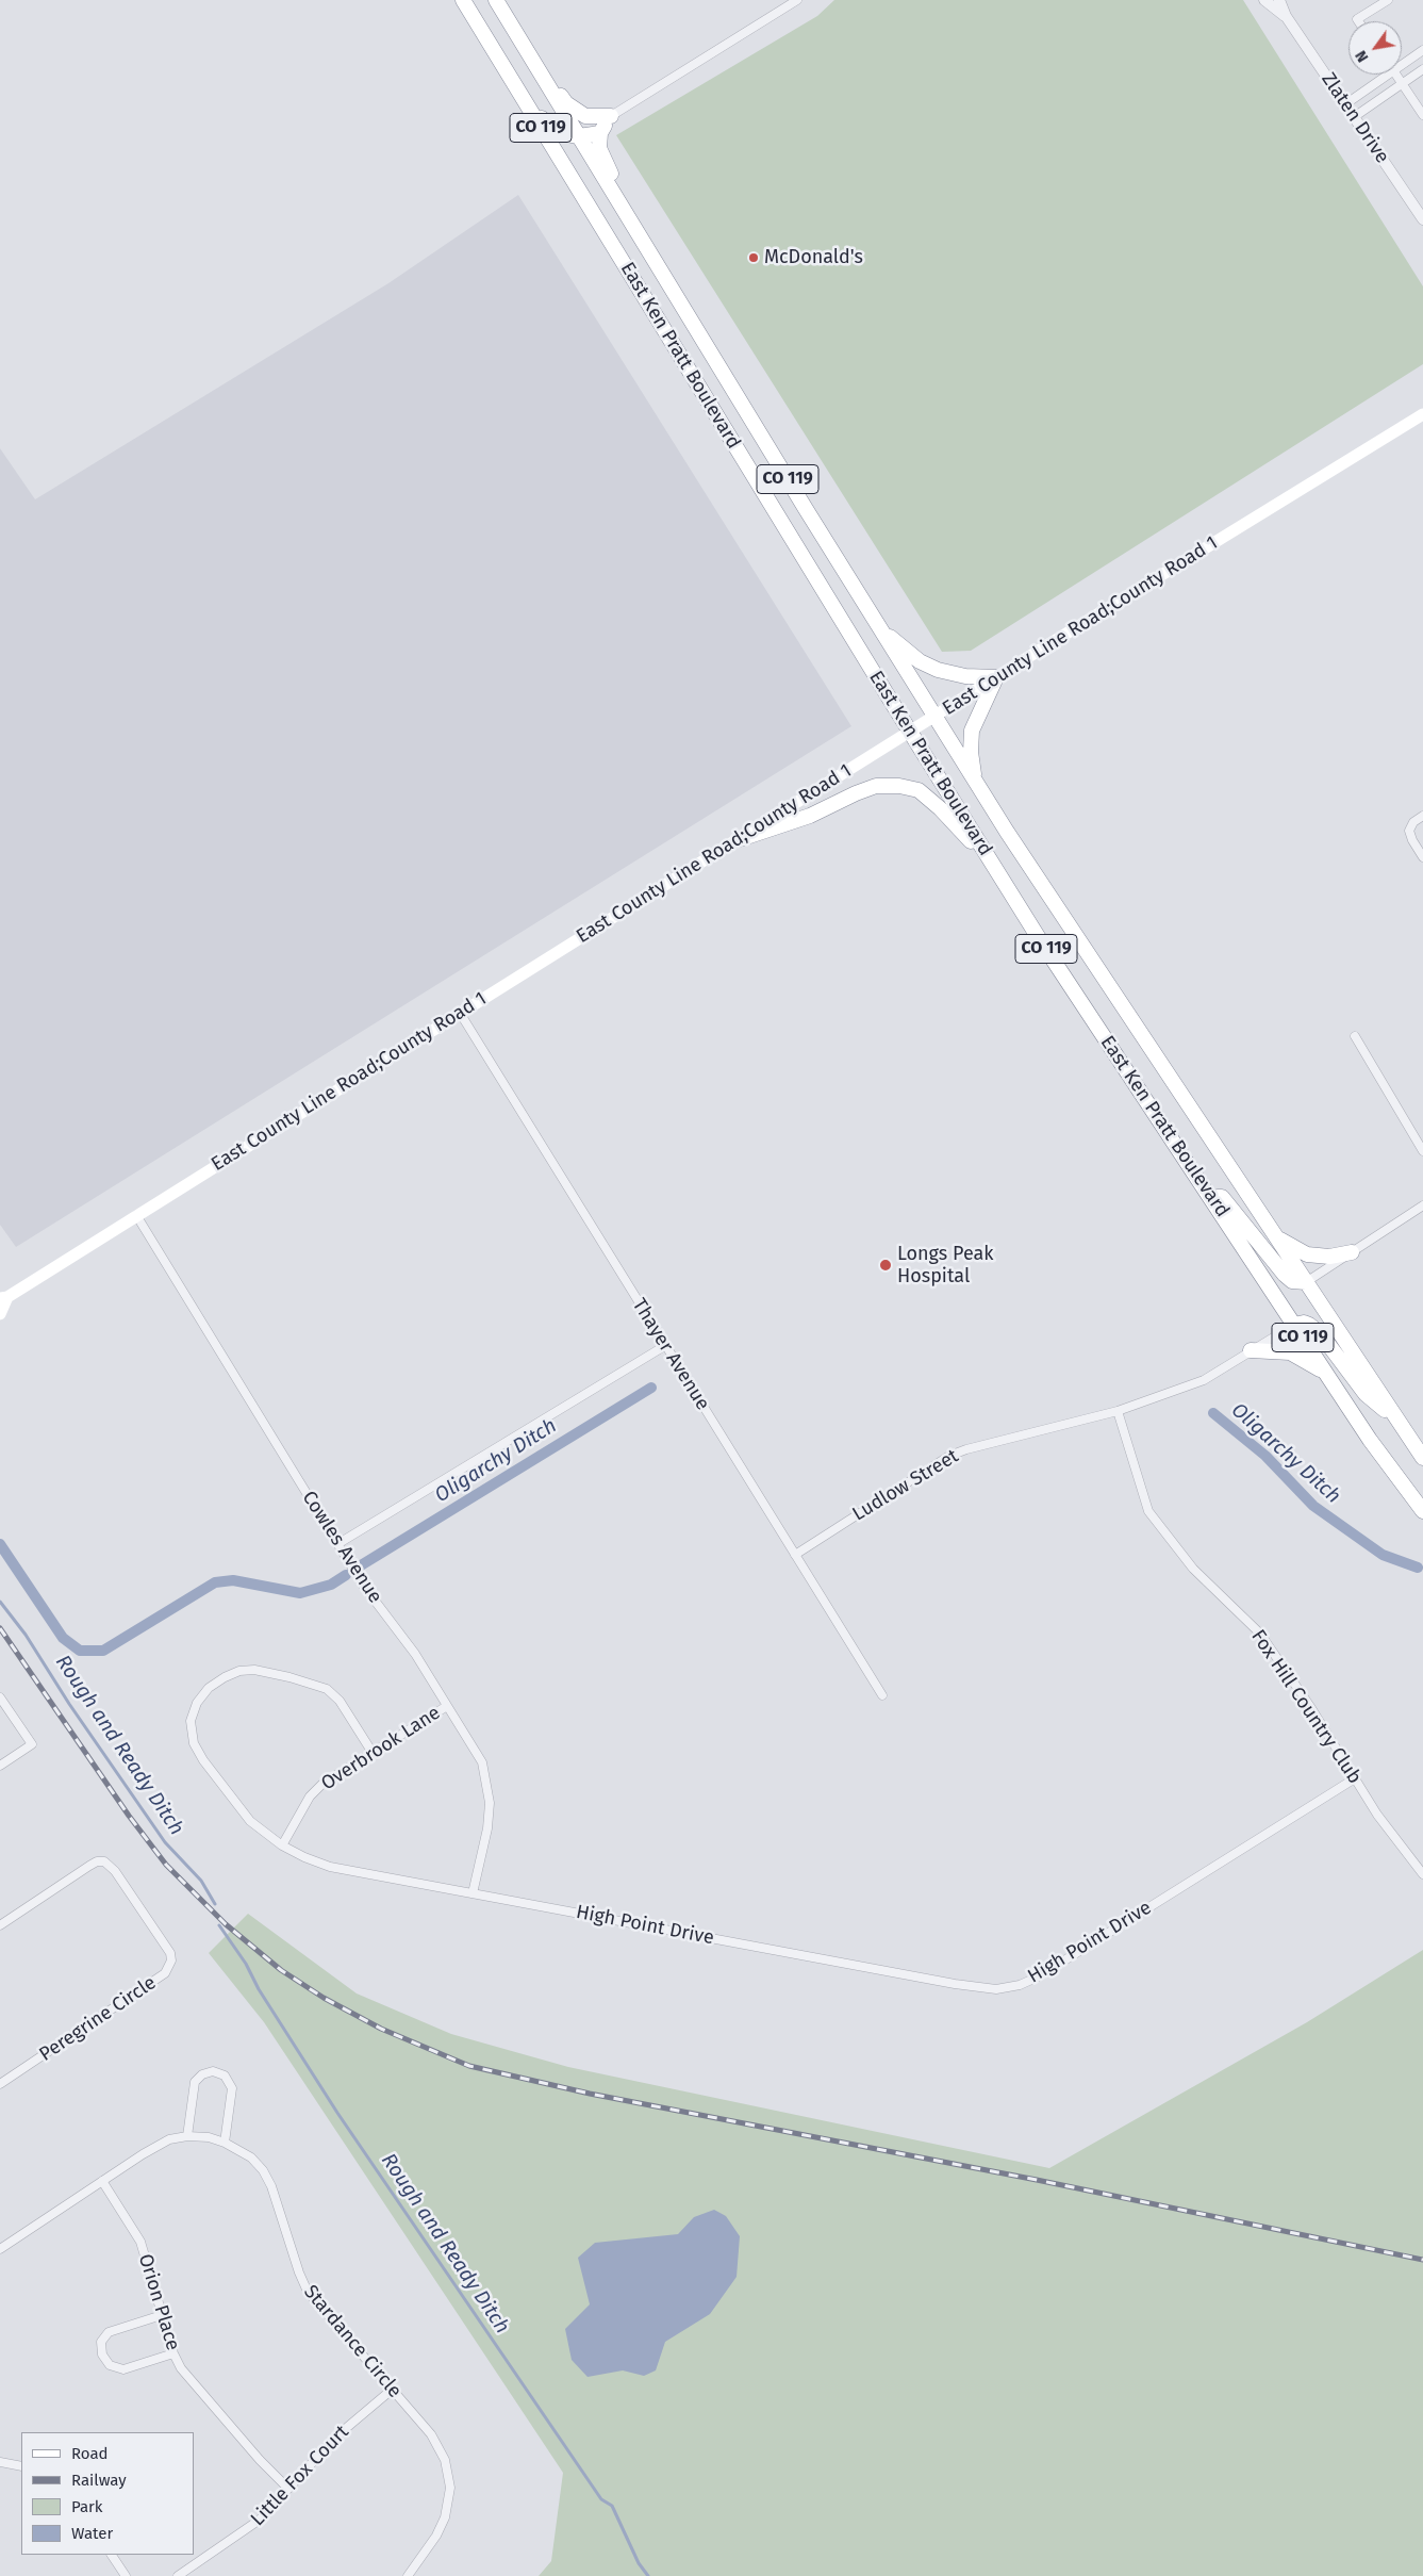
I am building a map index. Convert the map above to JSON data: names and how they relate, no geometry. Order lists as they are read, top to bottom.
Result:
{
  "streets": {
    "highway": ["CO 119", "East Ken Pratt Boulevard"],
    "main road": ["East County Line Road;County Road 1"],
    "street": [
      "Zlaten Drive",
      "Thayer Avenue",
      "Ludlow Street",
      "Cowles Avenue",
      "Fox Hill Country Club",
      "Overbrook Lane",
      "High Point Drive",
      "Peregrine Circle",
      "Orion Place",
      "Stardance Circle",
      "Little Fox Court"
    ]
  },
  "crossings": [
    ["East Ken Pratt Boulevard", "East County Line Road;County Road 1"],
    ["East County Line Road;County Road 1", "Thayer Avenue"],
    ["East County Line Road;County Road 1", "Cowles Avenue"],
    ["Thayer Avenue", "Ludlow Street"],
    ["Ludlow Street", "Fox Hill Country Club"],
    ["Cowles Avenue", "Overbrook Lane"],
    ["Cowles Avenue", "High Point Drive"],
    ["Fox Hill Country Club", "High Point Drive"],
    ["Overbrook Lane", "High Point Drive"],
    ["Orion Place", "Stardance Circle"],
    ["Orion Place", "Little Fox Court"],
    ["Stardance Circle", "Little Fox Court"]
  ],
  "water": ["Oligarchy Ditch", "Rough and Ready Ditch"],
  "places": ["McDonald's", "Longs Peak Hospital"],
  "legend": [
    "Road",
    "Railway",
    "Park",
    "Water"
  ],
  "north": "bottom left"
}
